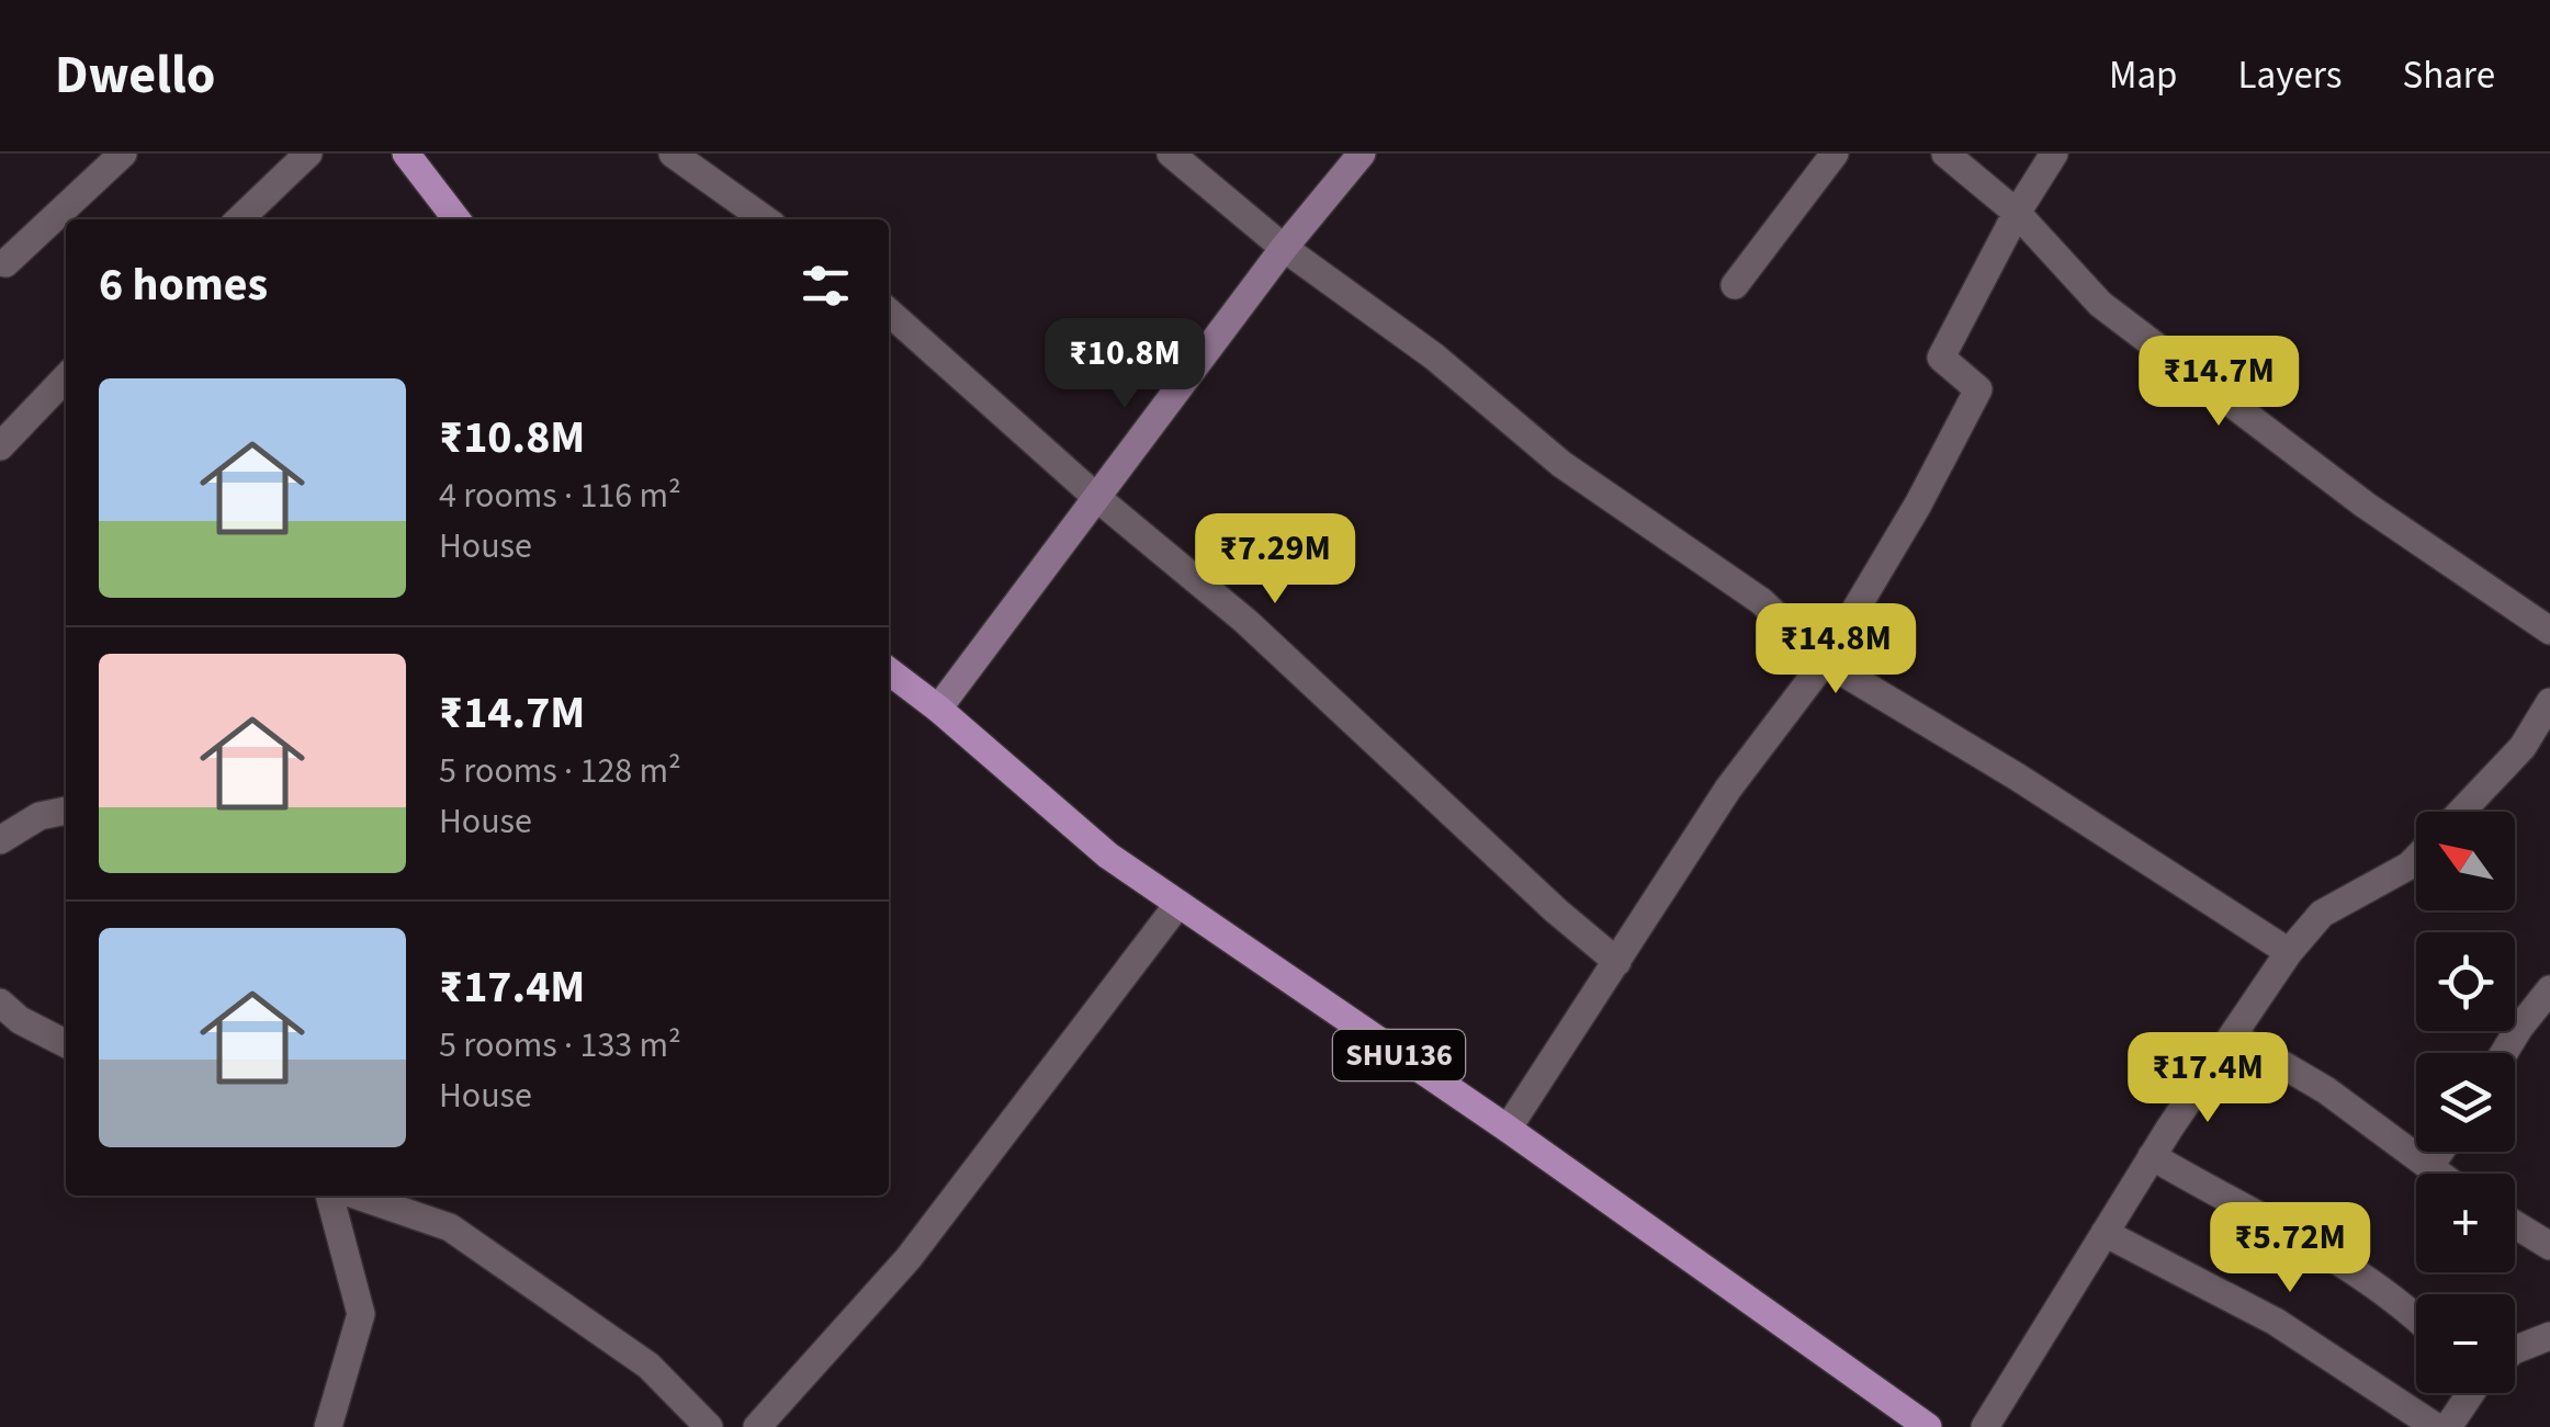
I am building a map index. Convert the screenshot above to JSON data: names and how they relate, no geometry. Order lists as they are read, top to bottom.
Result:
{
  "streets": {
    "main road": ["SHU136"]
  },
  "north": "top left",
  "page": {
    "header": "Dwello",
    "nav": ["Map", "Layers", "Share"],
    "heading": "6 homes",
    "price": [
      "₹10.8M",
      "₹14.7M",
      "₹7.29M",
      "₹14.8M",
      "₹17.4M",
      "₹5.72M"
    ],
    "list": [
      {
        "name": "₹10.8M",
        "note": "4 rooms · 116 m² · House"
      },
      {
        "name": "₹14.7M",
        "note": "5 rooms · 128 m² · House"
      },
      {
        "name": "₹17.4M",
        "note": "5 rooms · 133 m² · House"
      }
    ],
    "map_buttons": ["+", "−"]
  }
}
